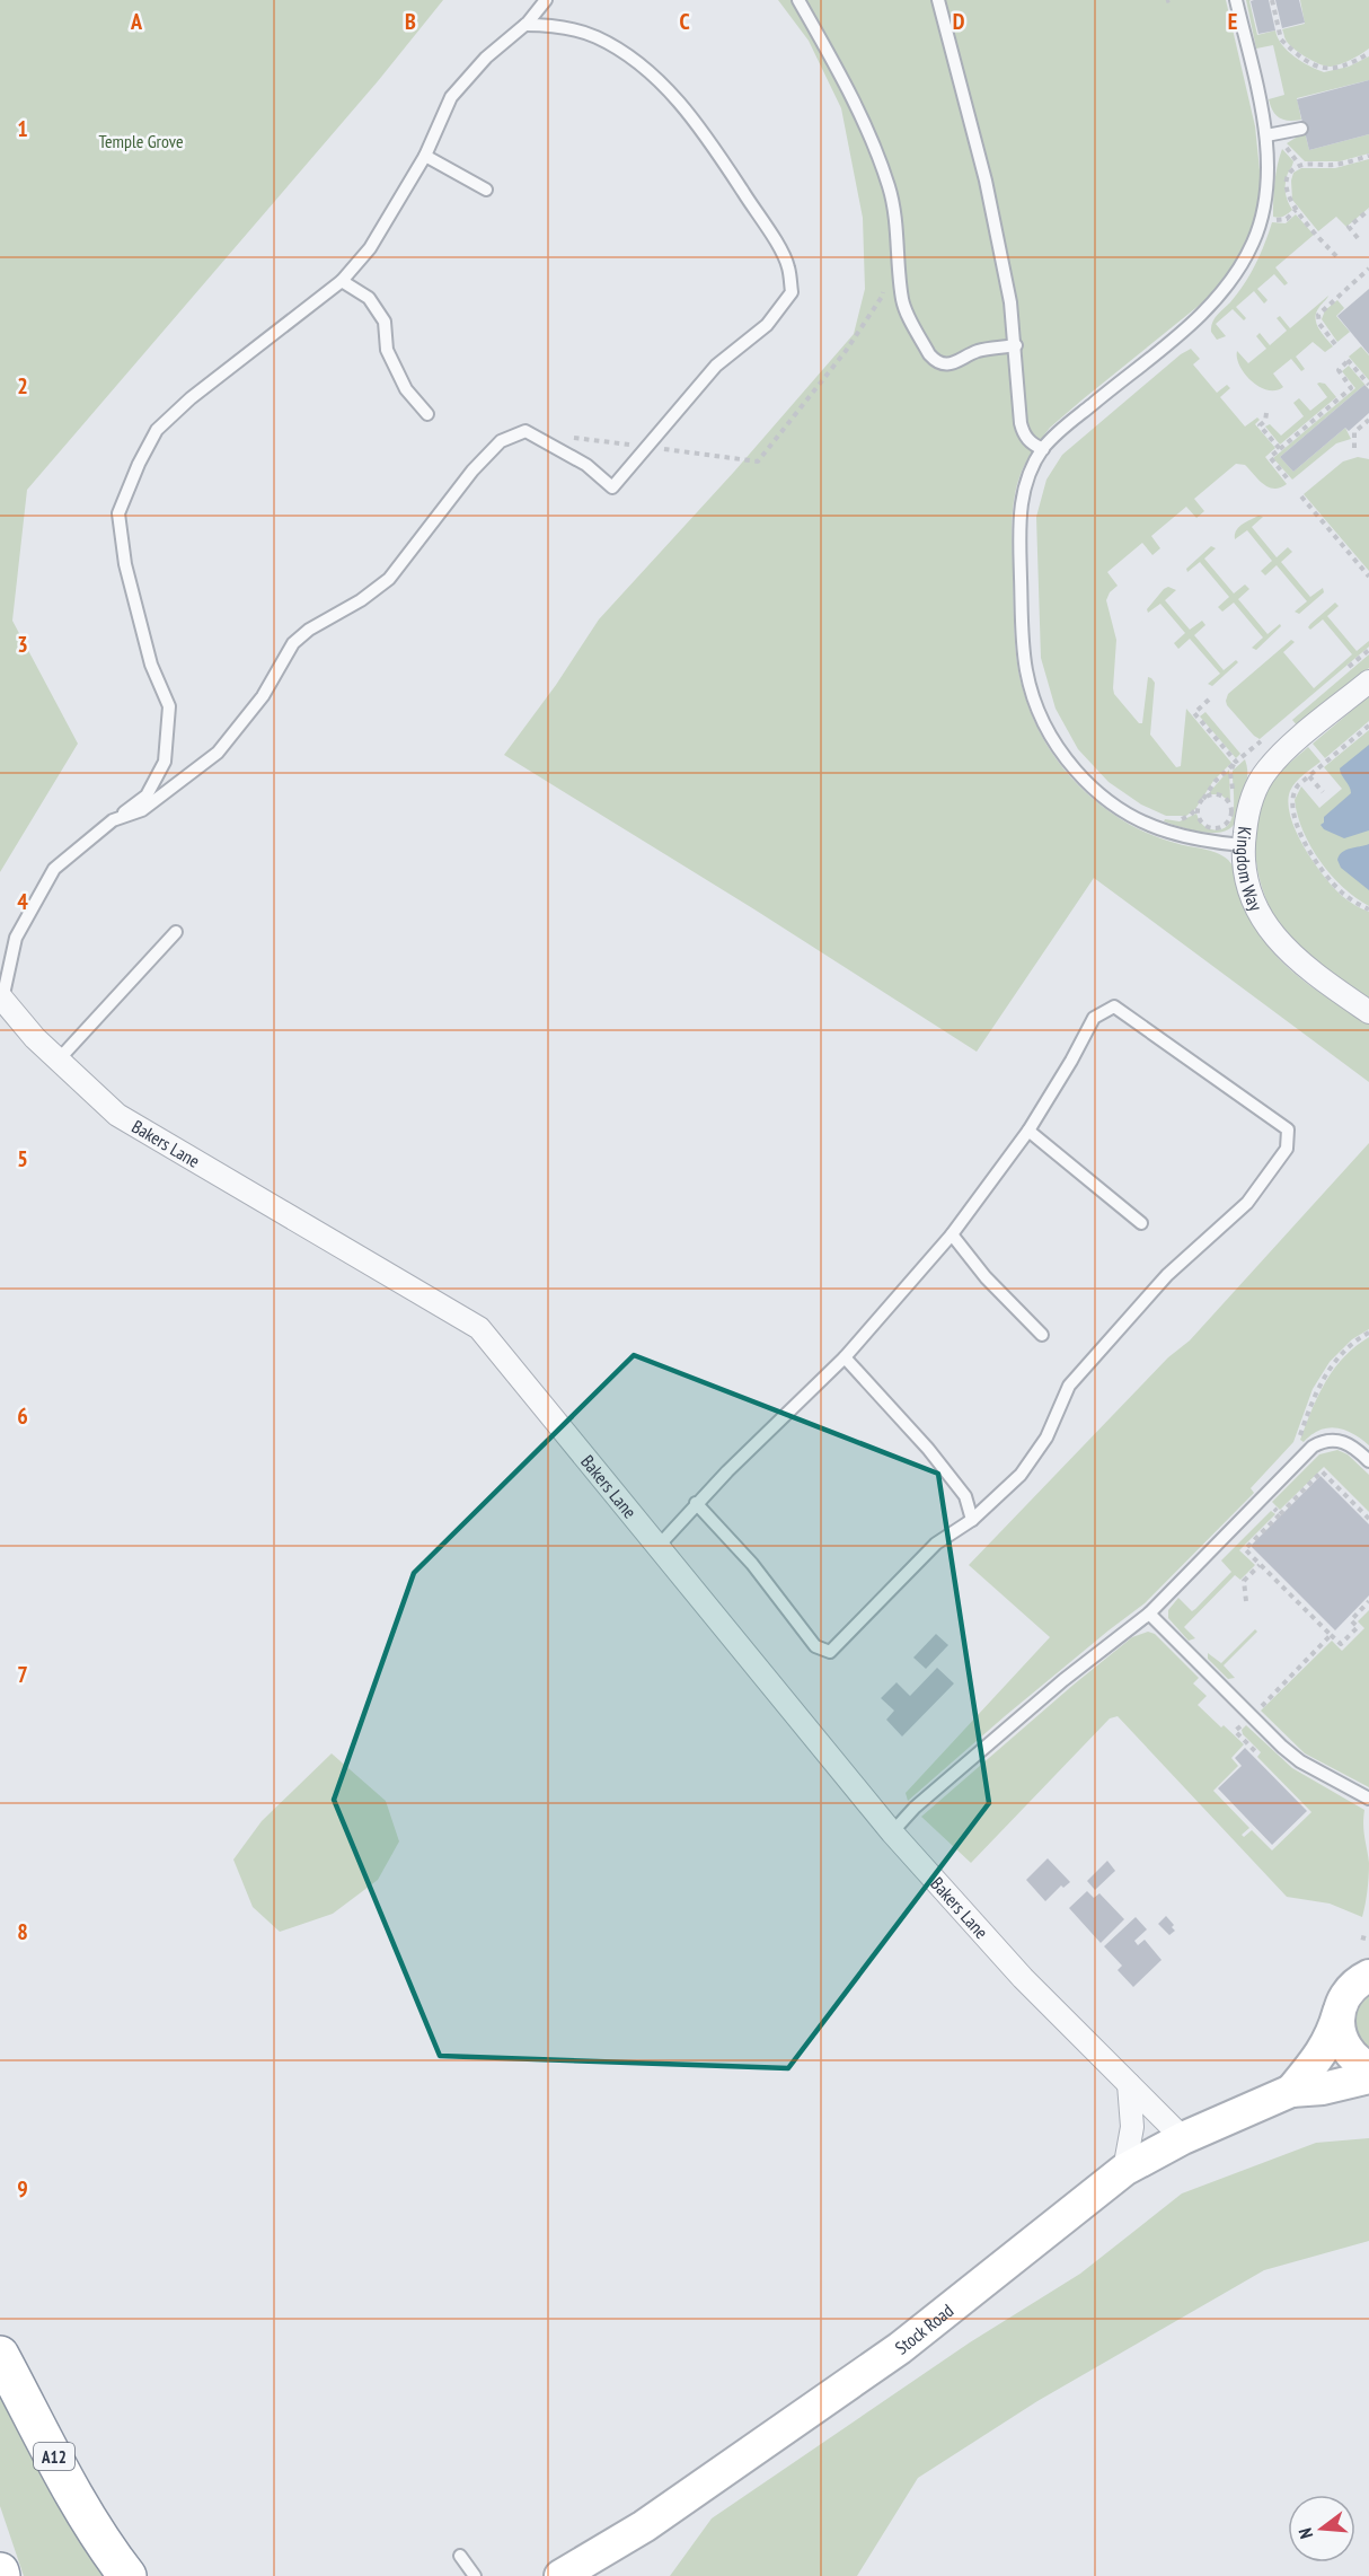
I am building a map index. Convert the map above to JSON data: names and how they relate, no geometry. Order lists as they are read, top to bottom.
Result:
{
  "streets": {
    "highway": ["A12"],
    "main road": ["Stock Road"],
    "street": ["Kingdom Way", "Bakers Lane"]
  },
  "crossings": [
    ["Bakers Lane", "Stock Road"]
  ],
  "parks": ["Temple Grove"],
  "north": "left",
  "grid": {
    "columns": [
      "A",
      "B",
      "C",
      "D",
      "E"
    ],
    "rows": [
      "1",
      "2",
      "3",
      "4",
      "5",
      "6",
      "7",
      "8",
      "9"
    ]
  }
}
